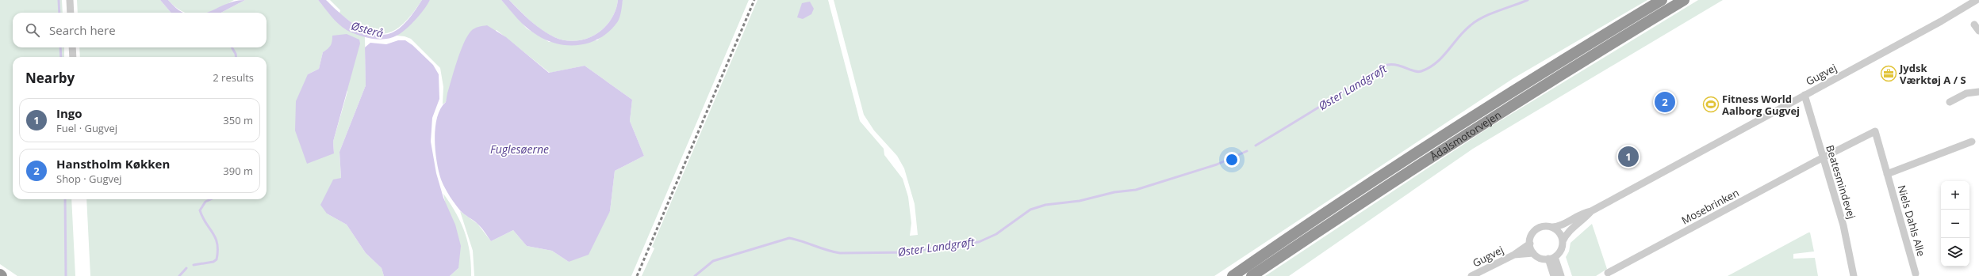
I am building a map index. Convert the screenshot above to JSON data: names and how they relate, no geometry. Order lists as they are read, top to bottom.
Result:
{
  "streets": {
    "highway": ["Ådalsmotorvejen"],
    "street": [
      "Gugvej",
      "Beatesmindevej",
      "Mosebrinken",
      "Niels Dahls Alle"
    ]
  },
  "crossings": [
    ["Gugvej", "Beatesmindevej"],
    ["Beatesmindevej", "Mosebrinken"],
    ["Beatesmindevej", "Niels Dahls Alle"],
    ["Mosebrinken", "Niels Dahls Alle"]
  ],
  "water": ["Østerå", "Øster Landgrøft", "Fuglesøerne"],
  "places": {
    "office": ["Jydsk Værktøj A / S"],
    "sports": ["Fitness World Aalborg Gugvej"]
  },
  "page": {
    "search": "Search here",
    "heading": ["Nearby", "2 results"],
    "pins": ["2", "1"],
    "list": [
      {
        "mark": "1",
        "name": "Ingo",
        "note": "Fuel · Gugvej",
        "value": "350 m"
      },
      {
        "mark": "2",
        "name": "Hanstholm Køkken",
        "note": "Shop · Gugvej",
        "value": "390 m"
      }
    ],
    "map_buttons": ["+", "−"]
  }
}
